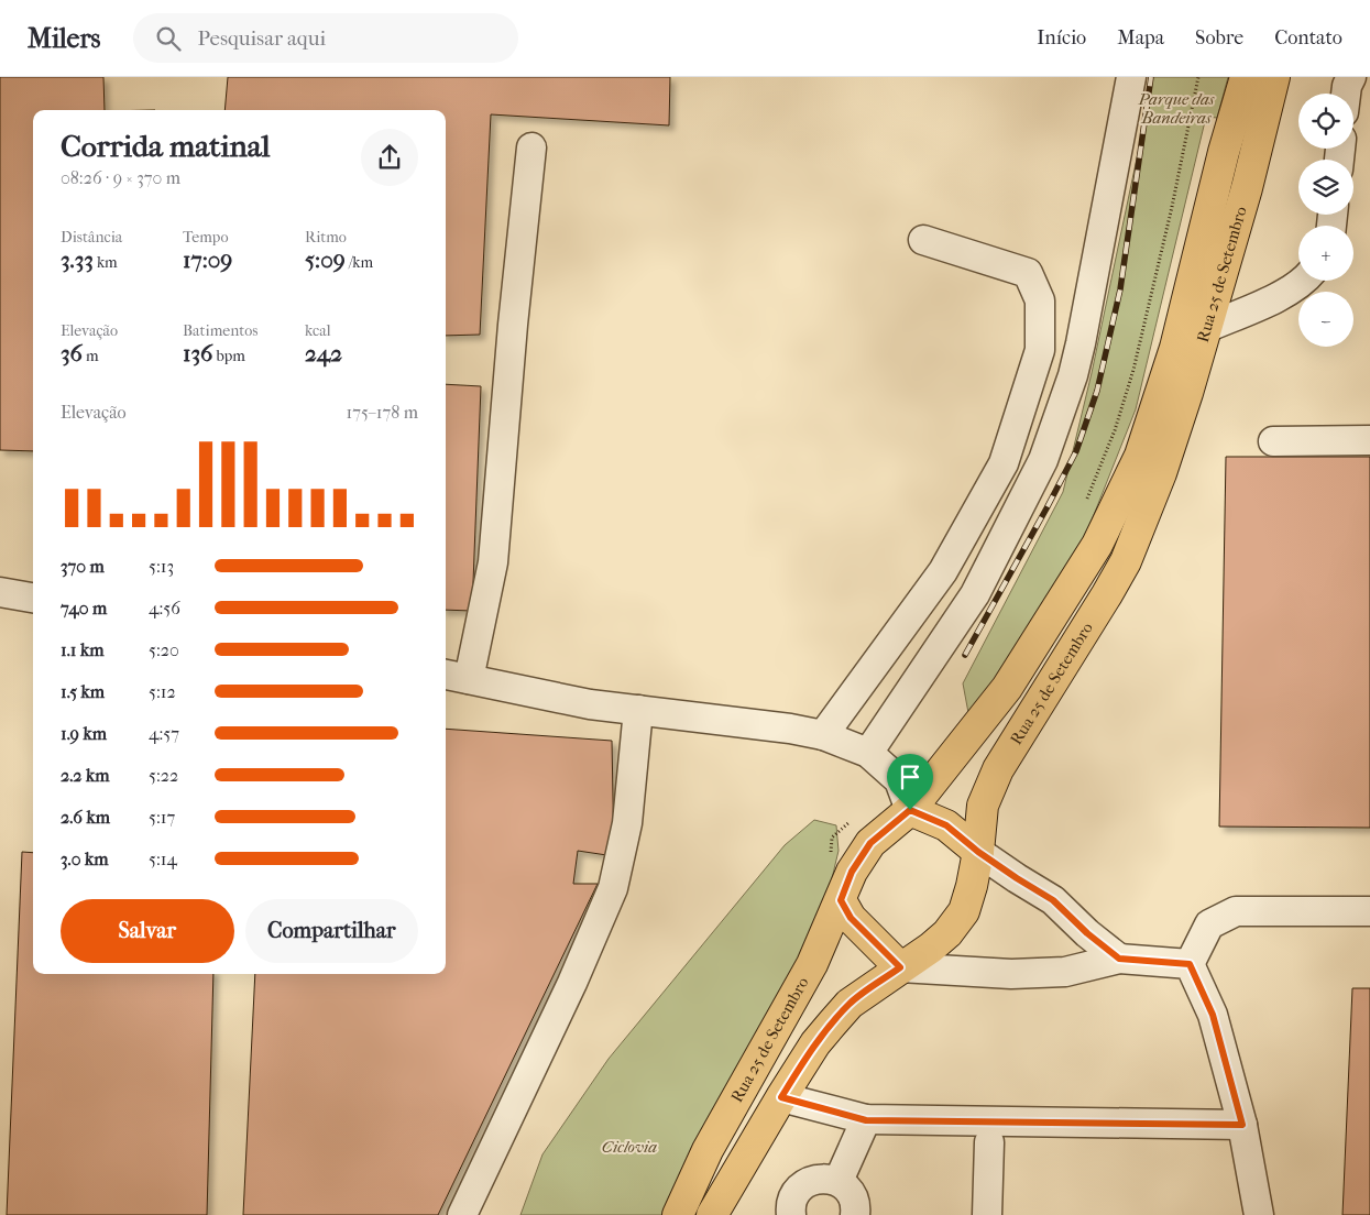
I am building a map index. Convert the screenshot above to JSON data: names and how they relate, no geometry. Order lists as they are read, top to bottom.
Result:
{
  "streets": {
    "main road": ["Rua 25 de Setembro"]
  },
  "parks": ["Parque das Bandeiras", "Ciclovia"],
  "page": {
    "header": "Milers",
    "search": "Pesquisar aqui",
    "nav": [
      "Início",
      "Mapa",
      "Sobre",
      "Contato"
    ],
    "map_buttons": ["+", "−"],
    "heading": ["Corrida matinal", "08:26 · 9 × 370 m"],
    "stats": [
      ["Distância", "3.33 km"],
      ["Tempo", "17:09"],
      ["Ritmo", "5:09 /km"],
      ["Elevação", "36 m"],
      ["Batimentos", "136 bpm"],
      ["kcal", "242"]
    ],
    "chart": ["Elevação", "175–178 m"],
    "list": [
      {
        "name": "370 m",
        "note": "5:13"
      },
      {
        "name": "740 m",
        "note": "4:56"
      },
      {
        "name": "1.1 km",
        "note": "5:20"
      },
      {
        "name": "1.5 km",
        "note": "5:12"
      },
      {
        "name": "1.9 km",
        "note": "4:57"
      },
      {
        "name": "2.2 km",
        "note": "5:22"
      },
      {
        "name": "2.6 km",
        "note": "5:17"
      },
      {
        "name": "3.0 km",
        "note": "5:14"
      }
    ],
    "buttons": ["Salvar", "Compartilhar"]
  }
}
